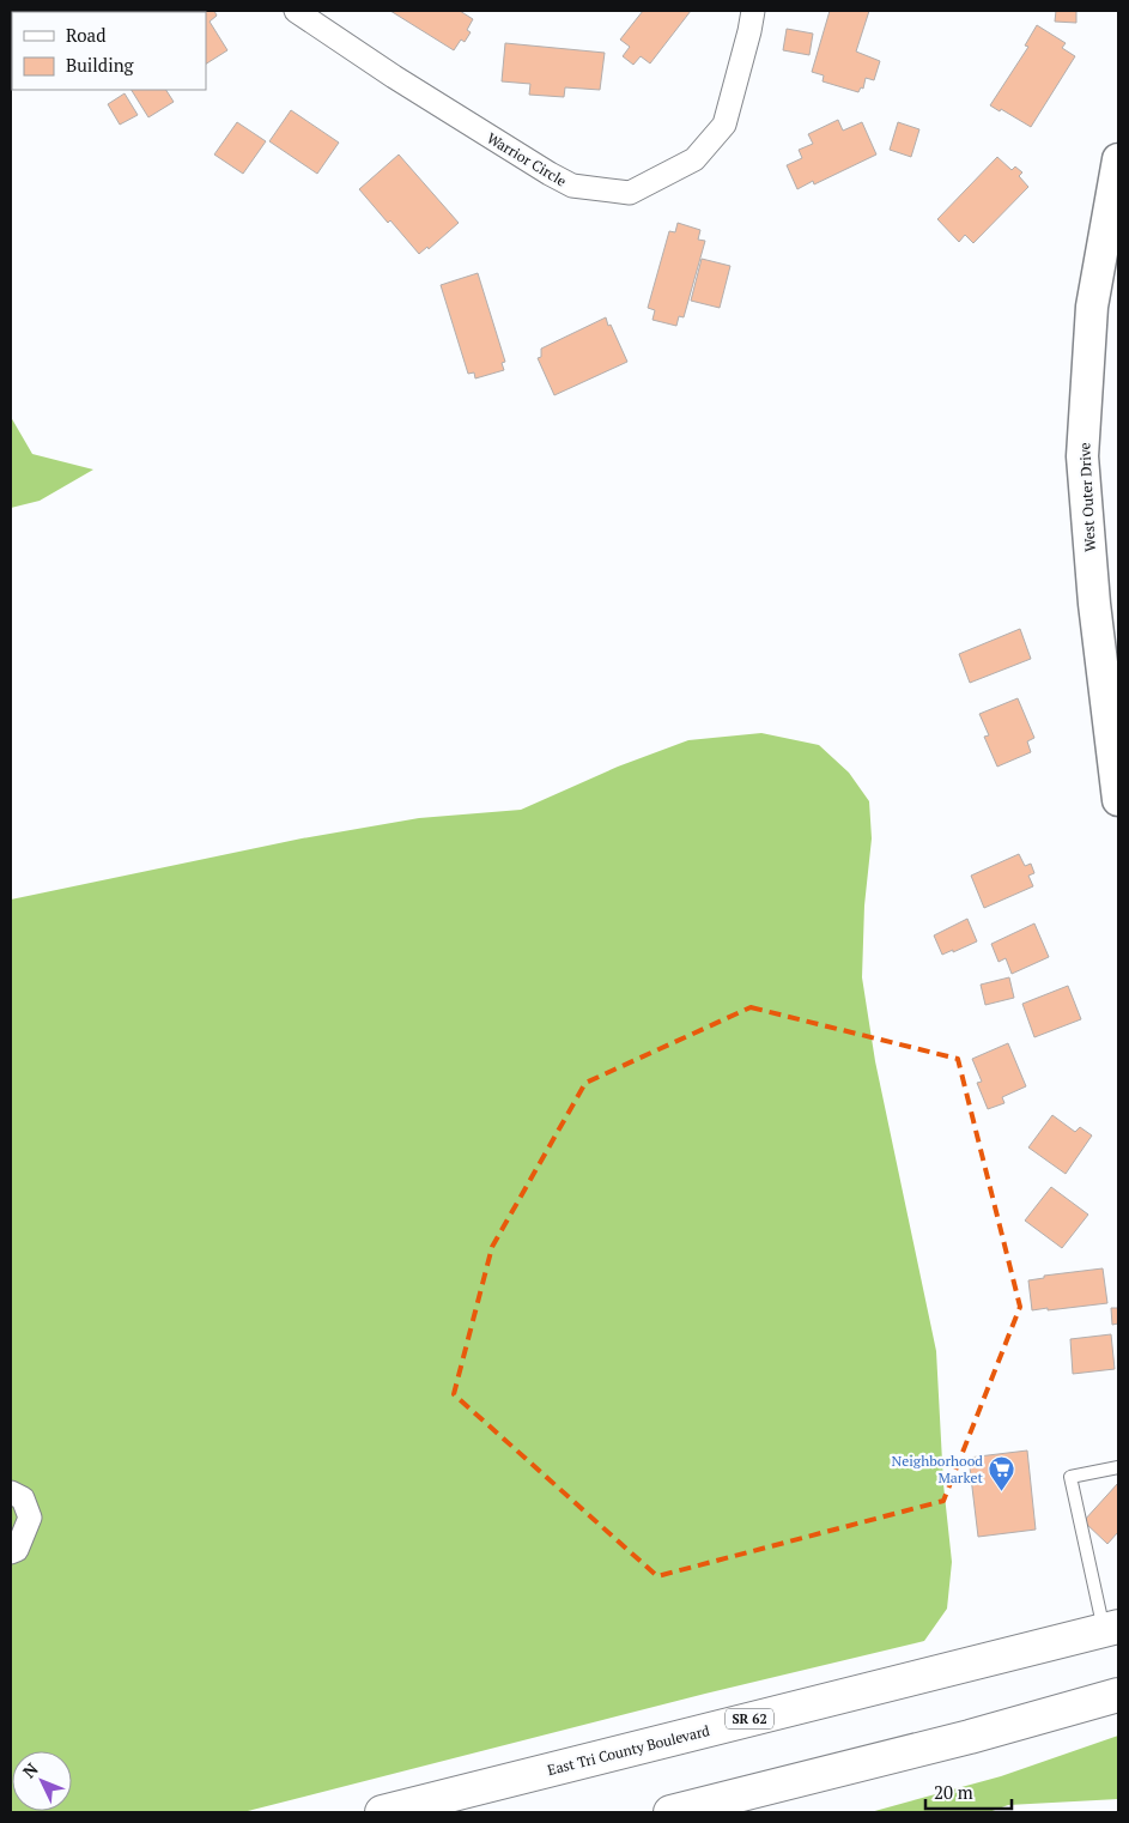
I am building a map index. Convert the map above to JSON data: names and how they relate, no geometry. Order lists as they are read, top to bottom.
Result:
{
  "streets": {
    "highway": ["SR 62", "East Tri County Boulevard"],
    "street": ["Warrior Circle", "West Outer Drive"]
  },
  "places": {
    "supermarket": ["Neighborhood Market"]
  },
  "legend": ["Road", "Building"],
  "scale_bar": "20 m",
  "north": "top left"
}
